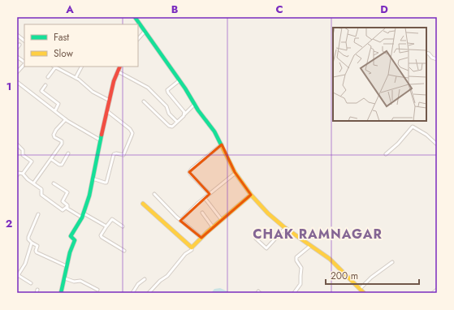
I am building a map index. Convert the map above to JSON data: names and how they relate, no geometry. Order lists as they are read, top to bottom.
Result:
{
  "districts": ["CHAK RAMNAGAR"],
  "legend": ["Fast", "Slow"],
  "scale_bar": "200 m",
  "grid": {
    "columns": [
      "A",
      "B",
      "C",
      "D"
    ],
    "rows": ["1", "2"]
  }
}
